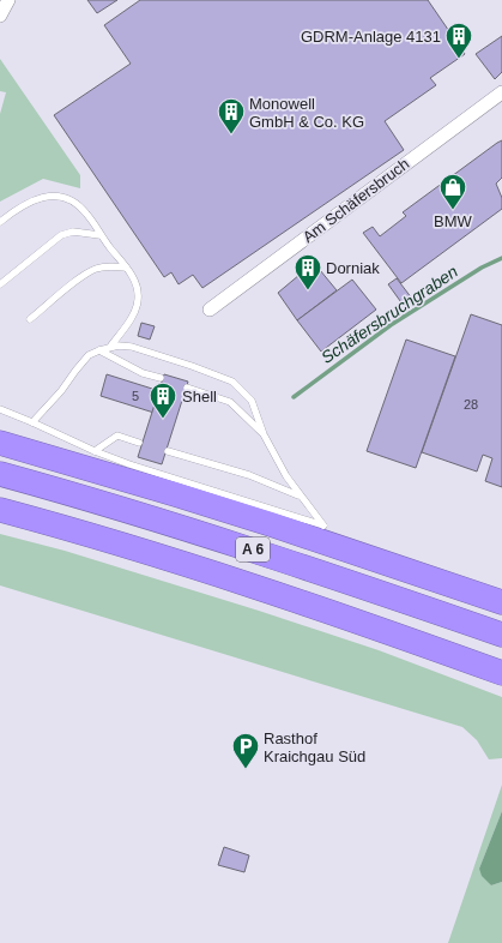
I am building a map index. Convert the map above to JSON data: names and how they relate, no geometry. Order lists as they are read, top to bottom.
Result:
{
  "streets": {
    "highway": ["A 6"],
    "street": ["Am Schäfersbruch"]
  },
  "water": ["Schäfersbruchgraben"],
  "places": {
    "building": [
      "GDRM-Anlage 4131",
      "Monowell GmbH & Co. KG",
      "Dorniak",
      "Shell"
    ],
    "shop": ["BMW"],
    "parking": ["Rasthof Kraichgau Süd"]
  },
  "house_numbers": ["5", "28"]
}
